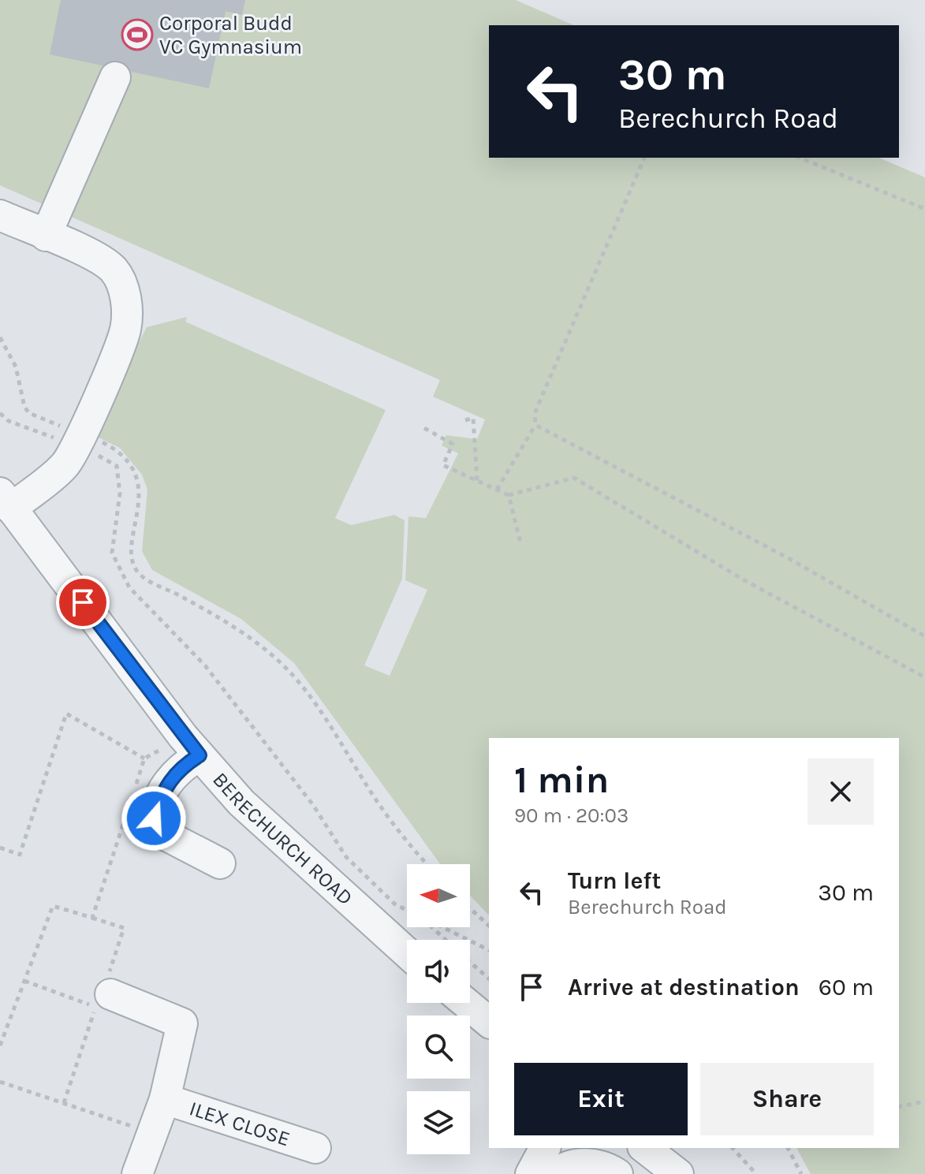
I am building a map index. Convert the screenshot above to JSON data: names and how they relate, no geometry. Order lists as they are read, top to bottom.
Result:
{
  "streets": {
    "street": ["BERECHURCH ROAD", "ILEX CLOSE"]
  },
  "places": {
    "sports": ["Corporal Budd VC Gymnasium"]
  },
  "north": "left",
  "page": {
    "turn": ["30 m", "Berechurch Road"],
    "heading": ["1 min", "90 m · 20:03"],
    "list": [
      {
        "name": "Turn left",
        "note": "Berechurch Road",
        "value": "30 m"
      },
      {
        "name": "Arrive at destination",
        "value": "60 m"
      }
    ],
    "buttons": ["Exit", "Share"]
  }
}
